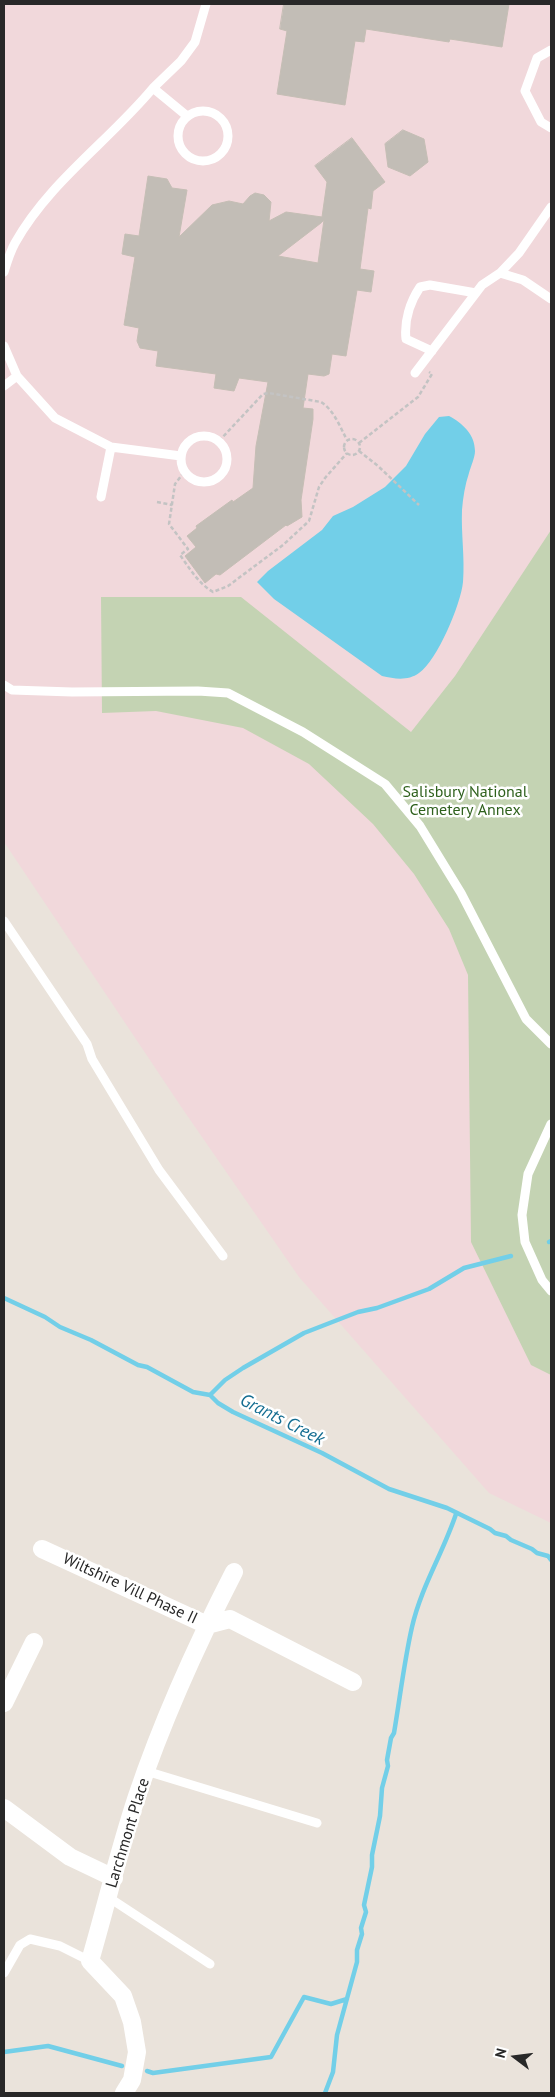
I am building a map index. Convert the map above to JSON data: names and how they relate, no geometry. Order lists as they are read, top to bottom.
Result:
{
  "streets": {
    "street": ["Wiltshire Vill Phase II", "Larchmont Place"]
  },
  "crossings": [
    ["Wiltshire Vill Phase II", "Larchmont Place"]
  ],
  "water": ["Grants Creek"],
  "parks": ["Salisbury National Cemetery Annex"],
  "north": "left"
}
